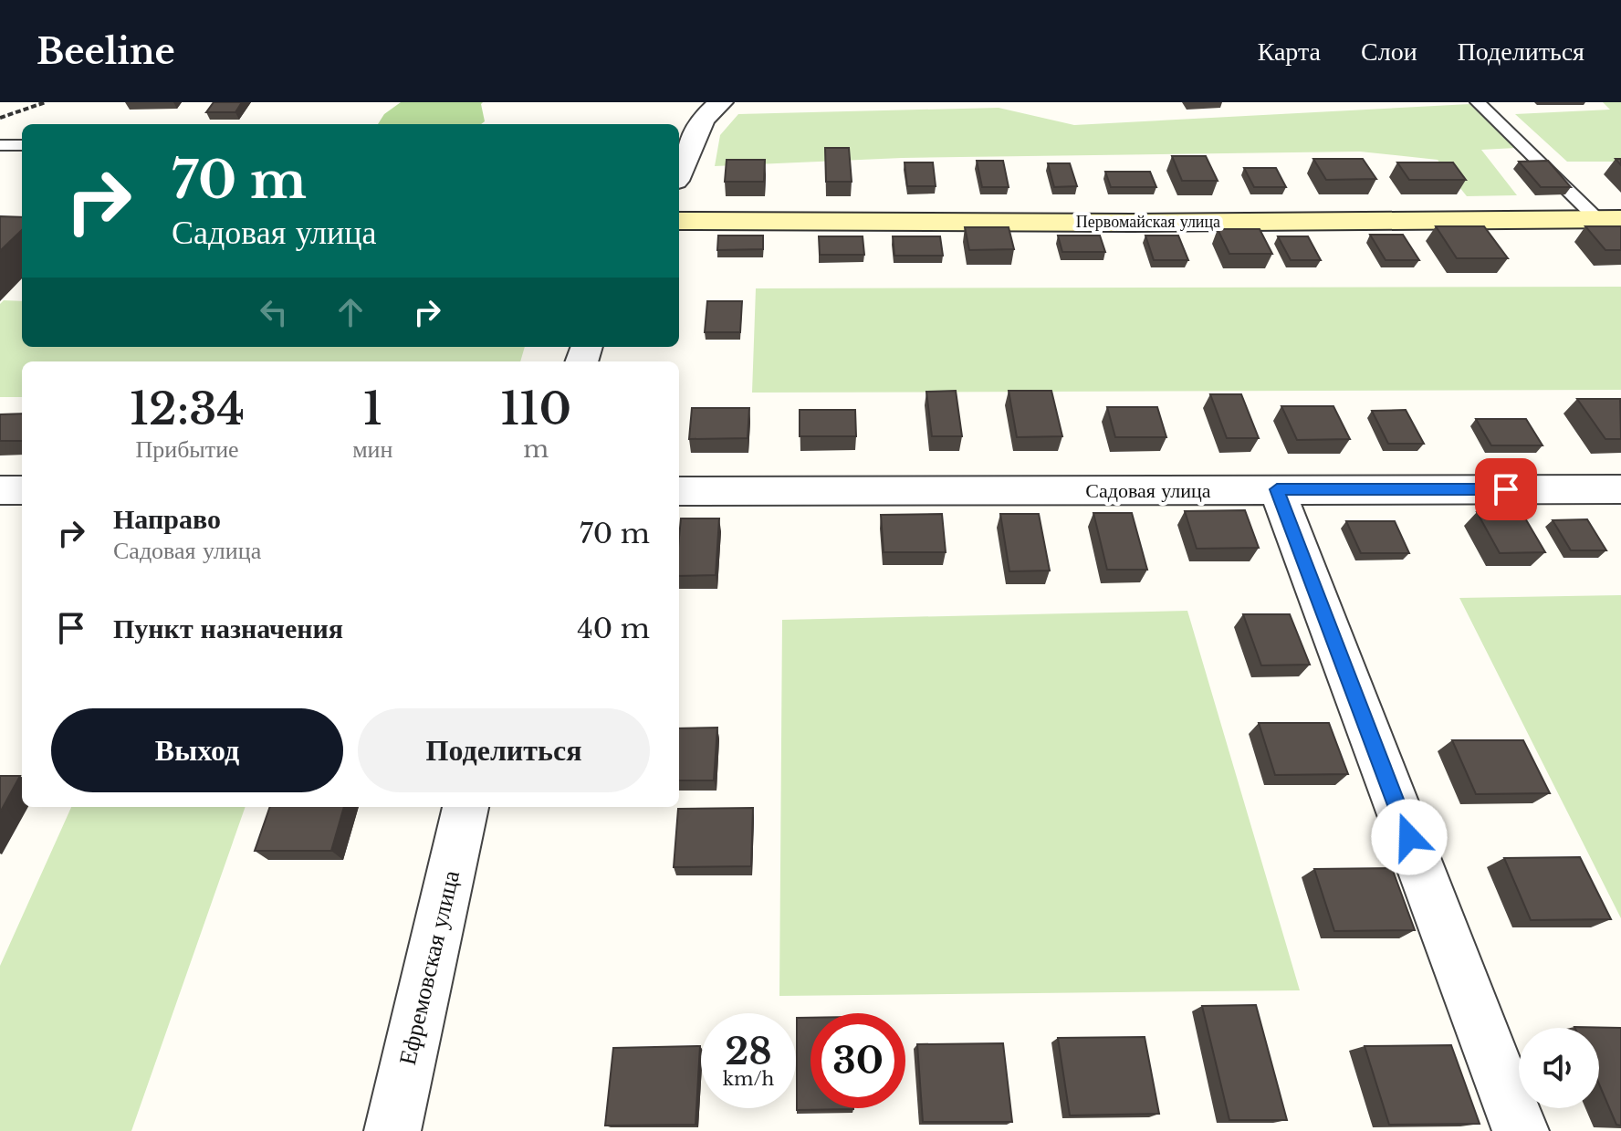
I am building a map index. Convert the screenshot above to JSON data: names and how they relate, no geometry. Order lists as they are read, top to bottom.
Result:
{
  "streets": {
    "street": ["Первомайская улица", "Садовая улица", "Ефремовская улица"]
  },
  "page": {
    "header": "Beeline",
    "nav": ["Карта", "Слои", "Поделиться"],
    "turn": ["70 m", "Садовая улица"],
    "eta": [
      "12:34",
      "Прибытие",
      "1",
      "мин",
      "110",
      "m"
    ],
    "list": [
      {
        "name": "Направо",
        "note": "Садовая улица",
        "value": "70 m"
      },
      {
        "name": "Пункт назначения",
        "value": "40 m"
      }
    ],
    "buttons": ["Выход", "Поделиться"],
    "speed": "28 km/h",
    "limit": "30"
  }
}
